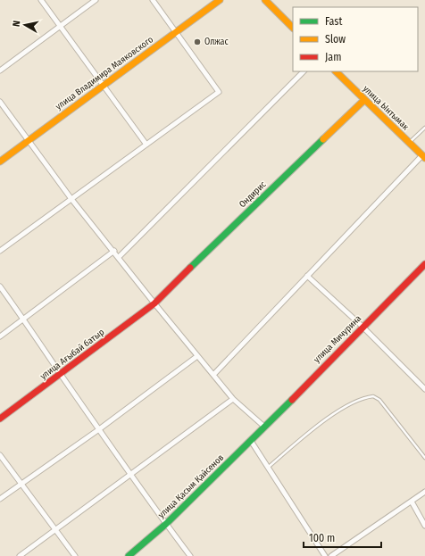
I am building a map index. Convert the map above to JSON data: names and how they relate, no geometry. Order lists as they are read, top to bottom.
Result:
{
  "streets": {
    "street": [
      "улица Владимира Маяковского",
      "улица Ынтымак",
      "Ондирис",
      "улица Мичурина",
      "улица Ағыбай батыр",
      "улица Қасым Қайсенов"
    ]
  },
  "crossings": [
    ["улица Ынтымак", "Ондирис"],
    ["Ондирис", "улица Ағыбай батыр"],
    ["улица Мичурина", "улица Қасым Қайсенов"]
  ],
  "places": ["Олжас"],
  "legend": ["Fast", "Slow", "Jam"],
  "scale_bar": "100 m",
  "north": "left"
}
